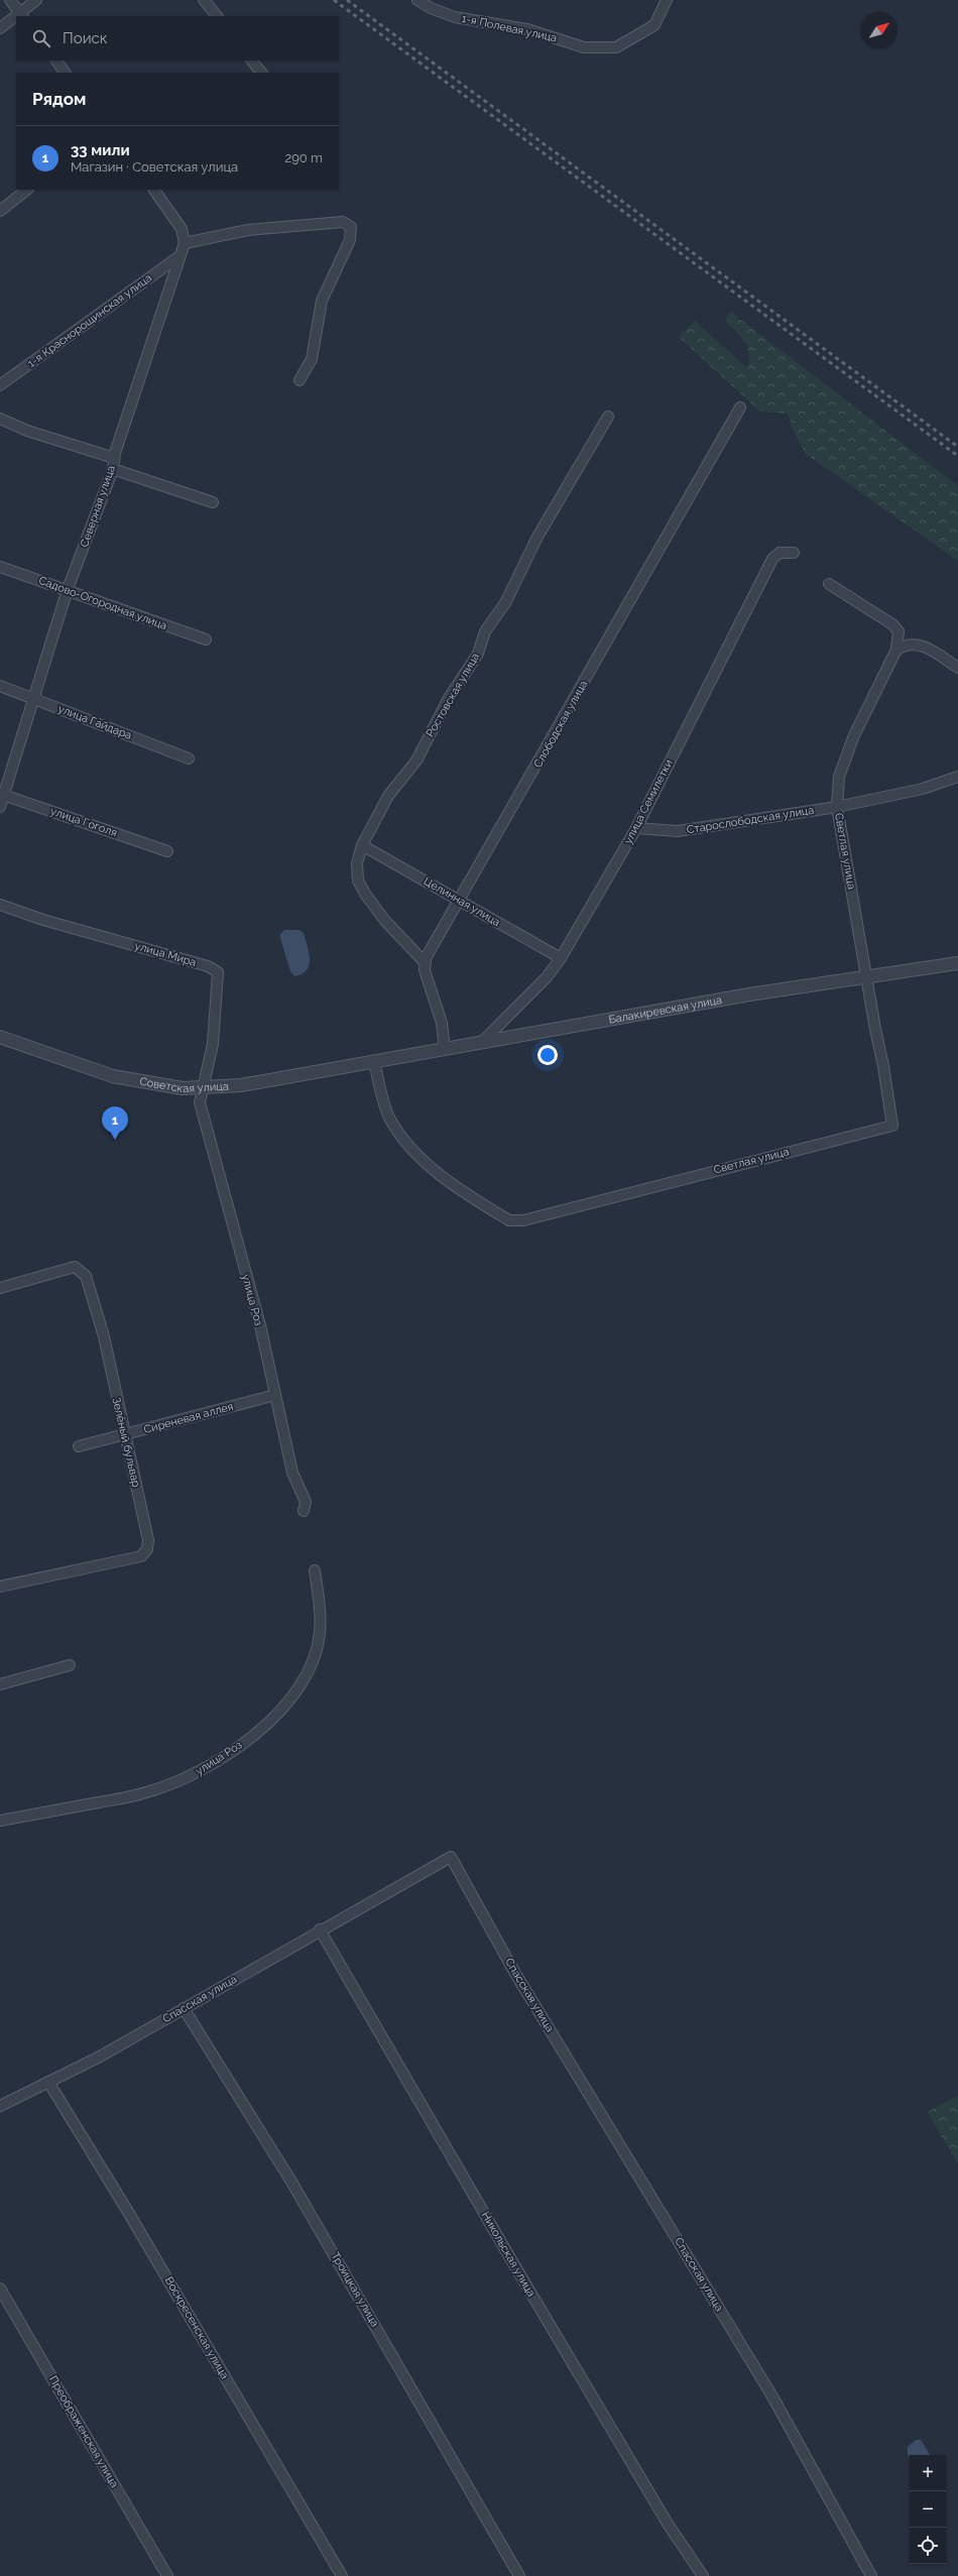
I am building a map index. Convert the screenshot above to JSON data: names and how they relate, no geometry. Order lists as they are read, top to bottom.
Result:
{
  "streets": {
    "street": [
      "1-я Полевая улица",
      "1-я Краснорощинская улица",
      "Северная улица",
      "Садово-Огородная улица",
      "Ростовская улица",
      "улица Гайдара",
      "Слободская улица",
      "улица Семилетки",
      "Старослободская улица",
      "улица Гоголя",
      "Светлая улица",
      "Целинная улица",
      "улица Мира",
      "Балакиревская улица",
      "Советская улица",
      "улица Роз",
      "Сиреневая аллея",
      "Зелёный бульвар",
      "Спасская улица",
      "Никольская улица",
      "Троицкая улица",
      "Воскресенская улица",
      "Преображенская улица"
    ]
  },
  "crossings": [
    ["1-я Краснорощинская улица", "Северная улица"],
    ["Северная улица", "Садово-Огородная улица"],
    ["Северная улица", "улица Гайдара"],
    ["Северная улица", "улица Гоголя"],
    ["Ростовская улица", "Слободская улица"],
    ["Ростовская улица", "Целинная улица"],
    ["Слободская улица", "Целинная улица"],
    ["Слободская улица", "Балакиревская улица"],
    ["улица Семилетки", "Старослободская улица"],
    ["улица Семилетки", "Целинная улица"],
    ["улица Семилетки", "Балакиревская улица"],
    ["Старослободская улица", "Светлая улица"],
    ["Светлая улица", "Балакиревская улица"],
    ["Светлая улица", "Советская улица"],
    ["улица Мира", "Советская улица"],
    ["улица Мира", "улица Роз"],
    ["Балакиревская улица", "Советская улица"],
    ["Советская улица", "улица Роз"],
    ["улица Роз", "Сиреневая аллея"],
    ["Сиреневая аллея", "Зелёный бульвар"],
    ["Спасская улица", "Никольская улица"],
    ["Спасская улица", "Троицкая улица"],
    ["Спасская улица", "Воскресенская улица"]
  ],
  "north": "top right",
  "page": {
    "search": "Поиск",
    "heading": "Рядом",
    "list": [
      {
        "mark": "1",
        "name": "33 мили",
        "note": "Магазин · Советская улица",
        "value": "290 m"
      }
    ],
    "pins": "1",
    "map_buttons": ["+", "−"]
  }
}
